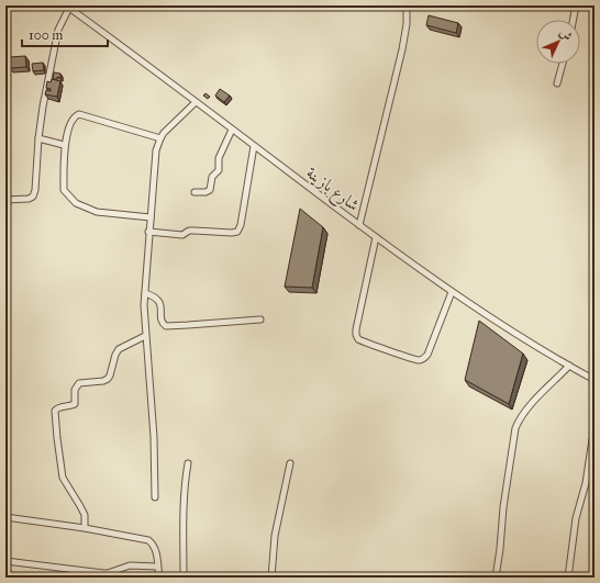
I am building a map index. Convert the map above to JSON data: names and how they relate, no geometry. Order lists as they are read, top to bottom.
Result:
{
  "streets": {
    "street": ["شارع بازينة"]
  },
  "scale_bar": "100 m",
  "north": "top right"
}
